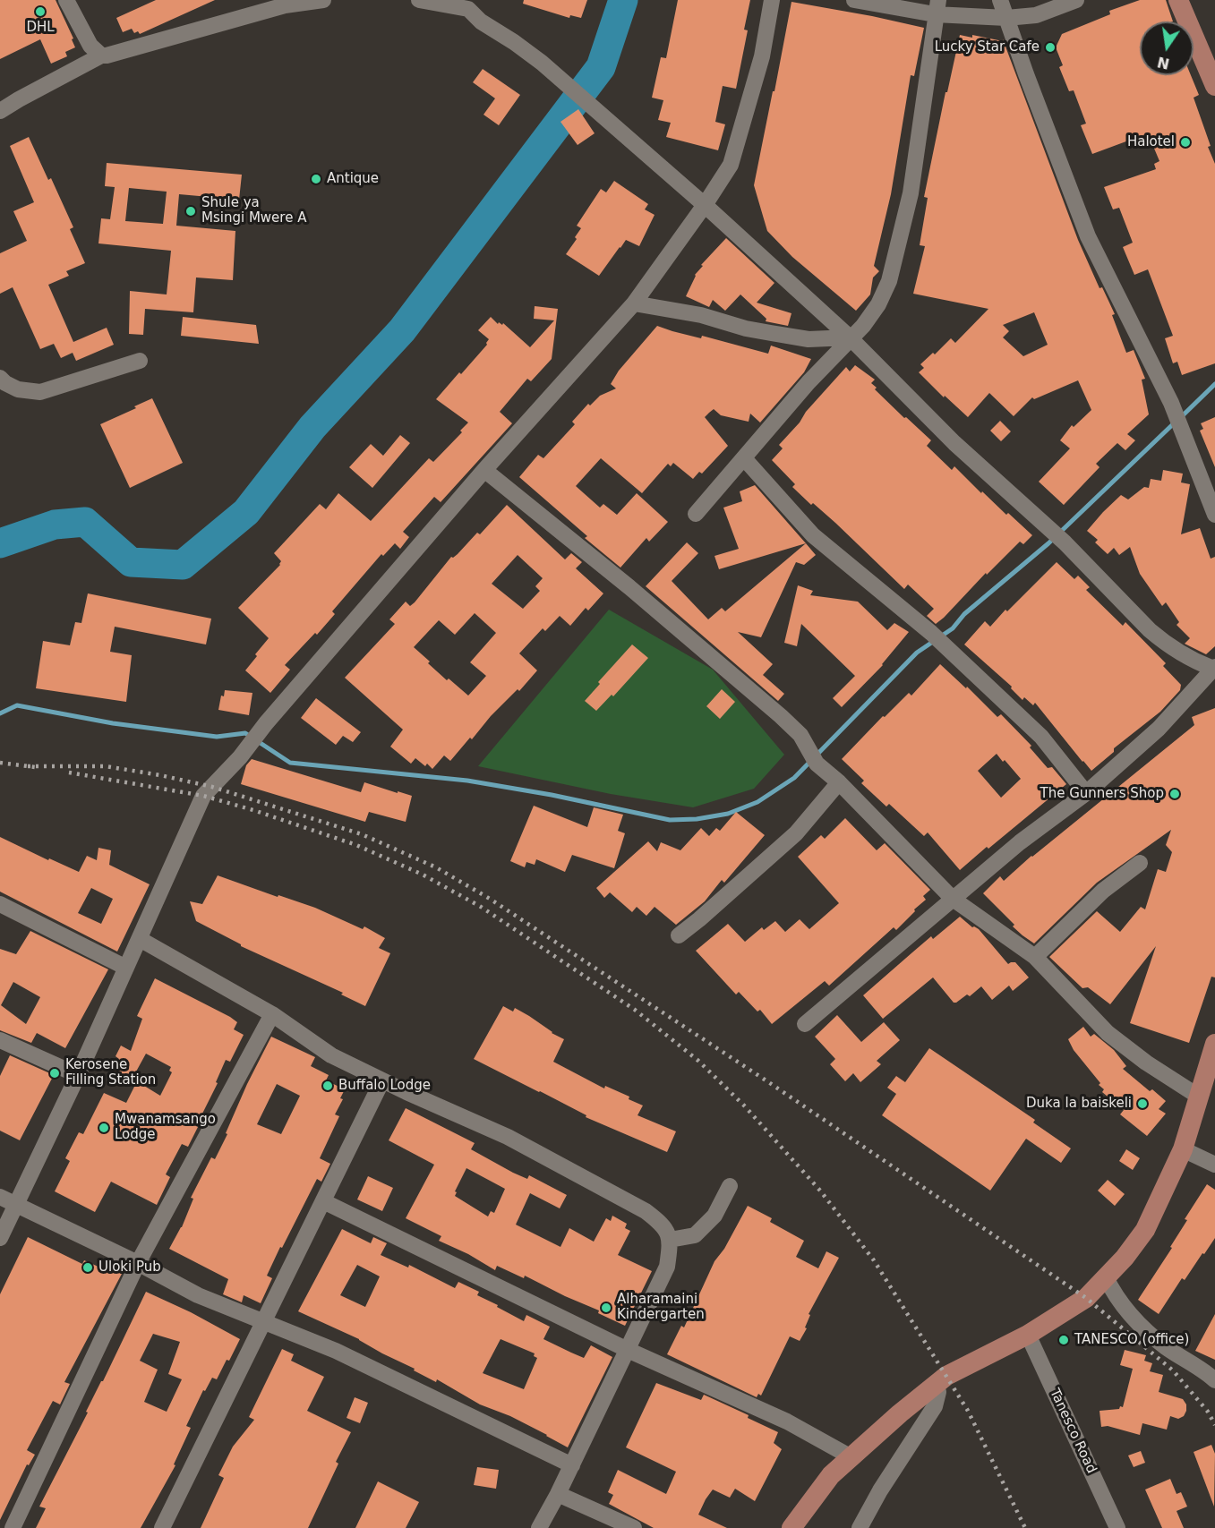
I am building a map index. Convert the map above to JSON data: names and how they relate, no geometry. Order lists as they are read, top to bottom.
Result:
{
  "streets": {
    "street": ["Tanesco Road"]
  },
  "places": [
    "DHL",
    "Lucky Star Cafe",
    "Halotel",
    "Antique",
    "Shule ya Msingi Mwere A",
    "The Gunners Shop",
    "Kerosene Filling Station",
    "Buffalo Lodge",
    "Duka la baiskeli",
    "Mwanamsango Lodge",
    "Uloki Pub",
    "Alharamaini Kindergarten",
    "TANESCO (office)"
  ],
  "north": "bottom"
}
